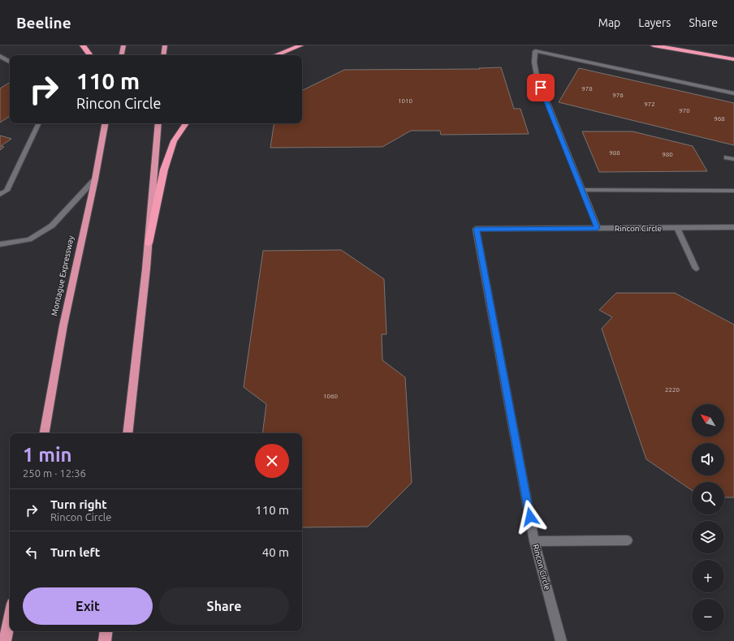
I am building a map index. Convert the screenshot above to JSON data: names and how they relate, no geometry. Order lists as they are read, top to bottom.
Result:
{
  "streets": {
    "highway": ["Montague Expressway"],
    "street": ["Rincon Circle"]
  },
  "house_numbers": [
    "978",
    "976",
    "1010",
    "972",
    "970",
    "968",
    "988",
    "980",
    "2220",
    "1060"
  ],
  "north": "top left",
  "page": {
    "header": "Beeline",
    "nav": ["Map", "Layers", "Share"],
    "turn": ["110 m", "Rincon Circle"],
    "map_buttons": ["+", "−"],
    "heading": ["1 min", "250 m · 12:36"],
    "list": [
      {
        "name": "Turn right",
        "note": "Rincon Circle",
        "value": "110 m"
      },
      {
        "name": "Turn left",
        "value": "40 m"
      }
    ],
    "buttons": ["Exit", "Share"]
  }
}
